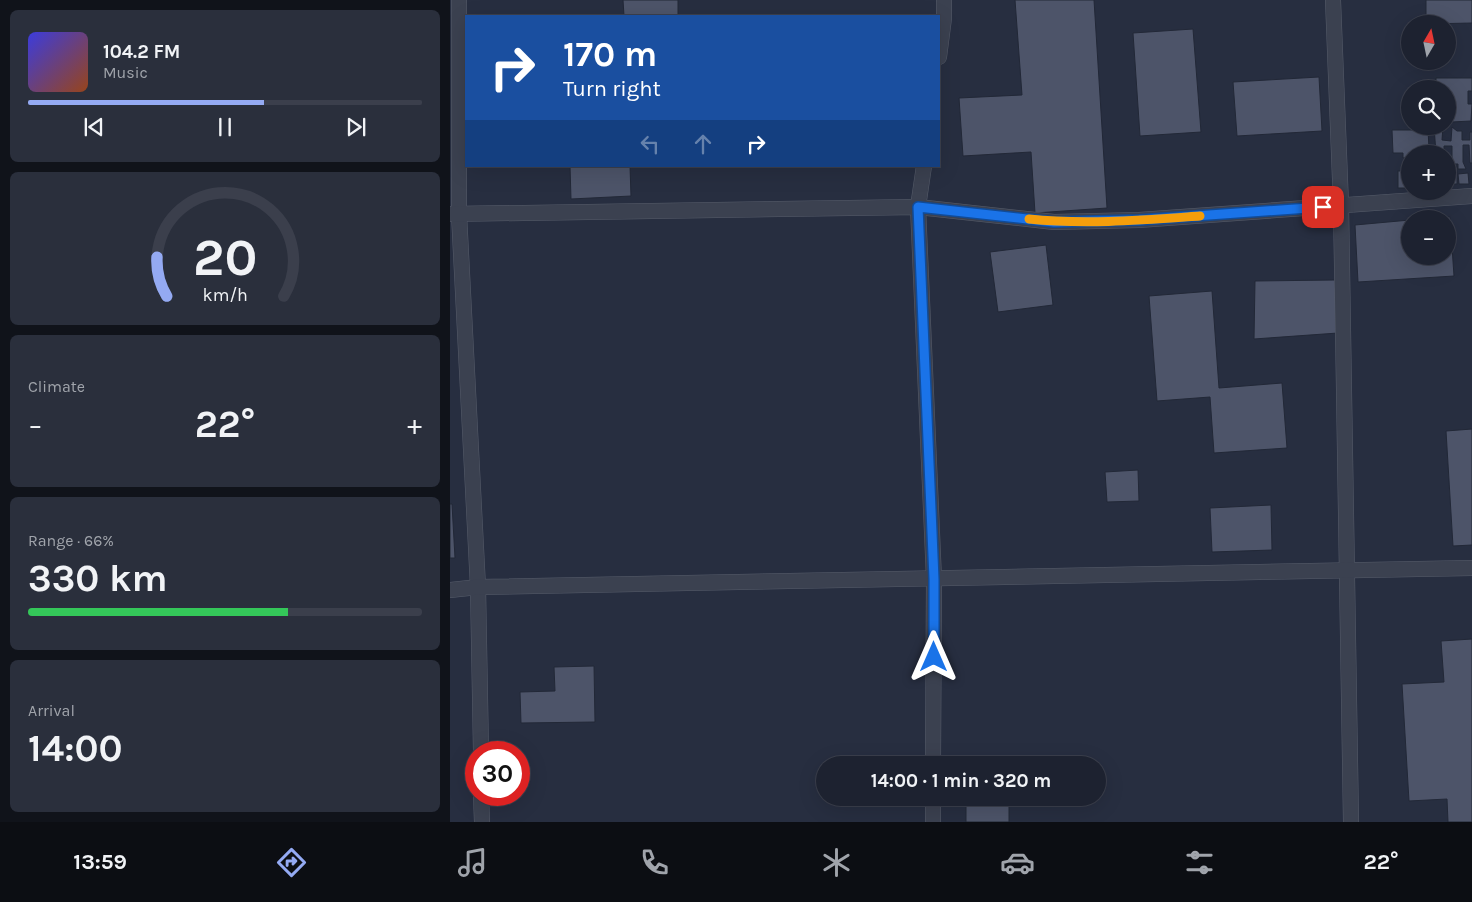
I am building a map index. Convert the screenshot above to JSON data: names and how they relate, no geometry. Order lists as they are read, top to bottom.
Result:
{
  "north": "top",
  "page": {
    "map_buttons": ["+", "−"],
    "turn": ["170 m", "Turn right"],
    "song": ["104.2 FM", "Music"],
    "tile": [
      "Climate",
      ["Range · 66%", "330 km"],
      ["Arrival", "14:00"]
    ],
    "heat": ["−", "22°", "+"],
    "limit": "30",
    "trip": "14:00 · 1 min · 320 m",
    "tabs": ["13:59", "22°"],
    "gauge": ["20", "km/h"]
  }
}
